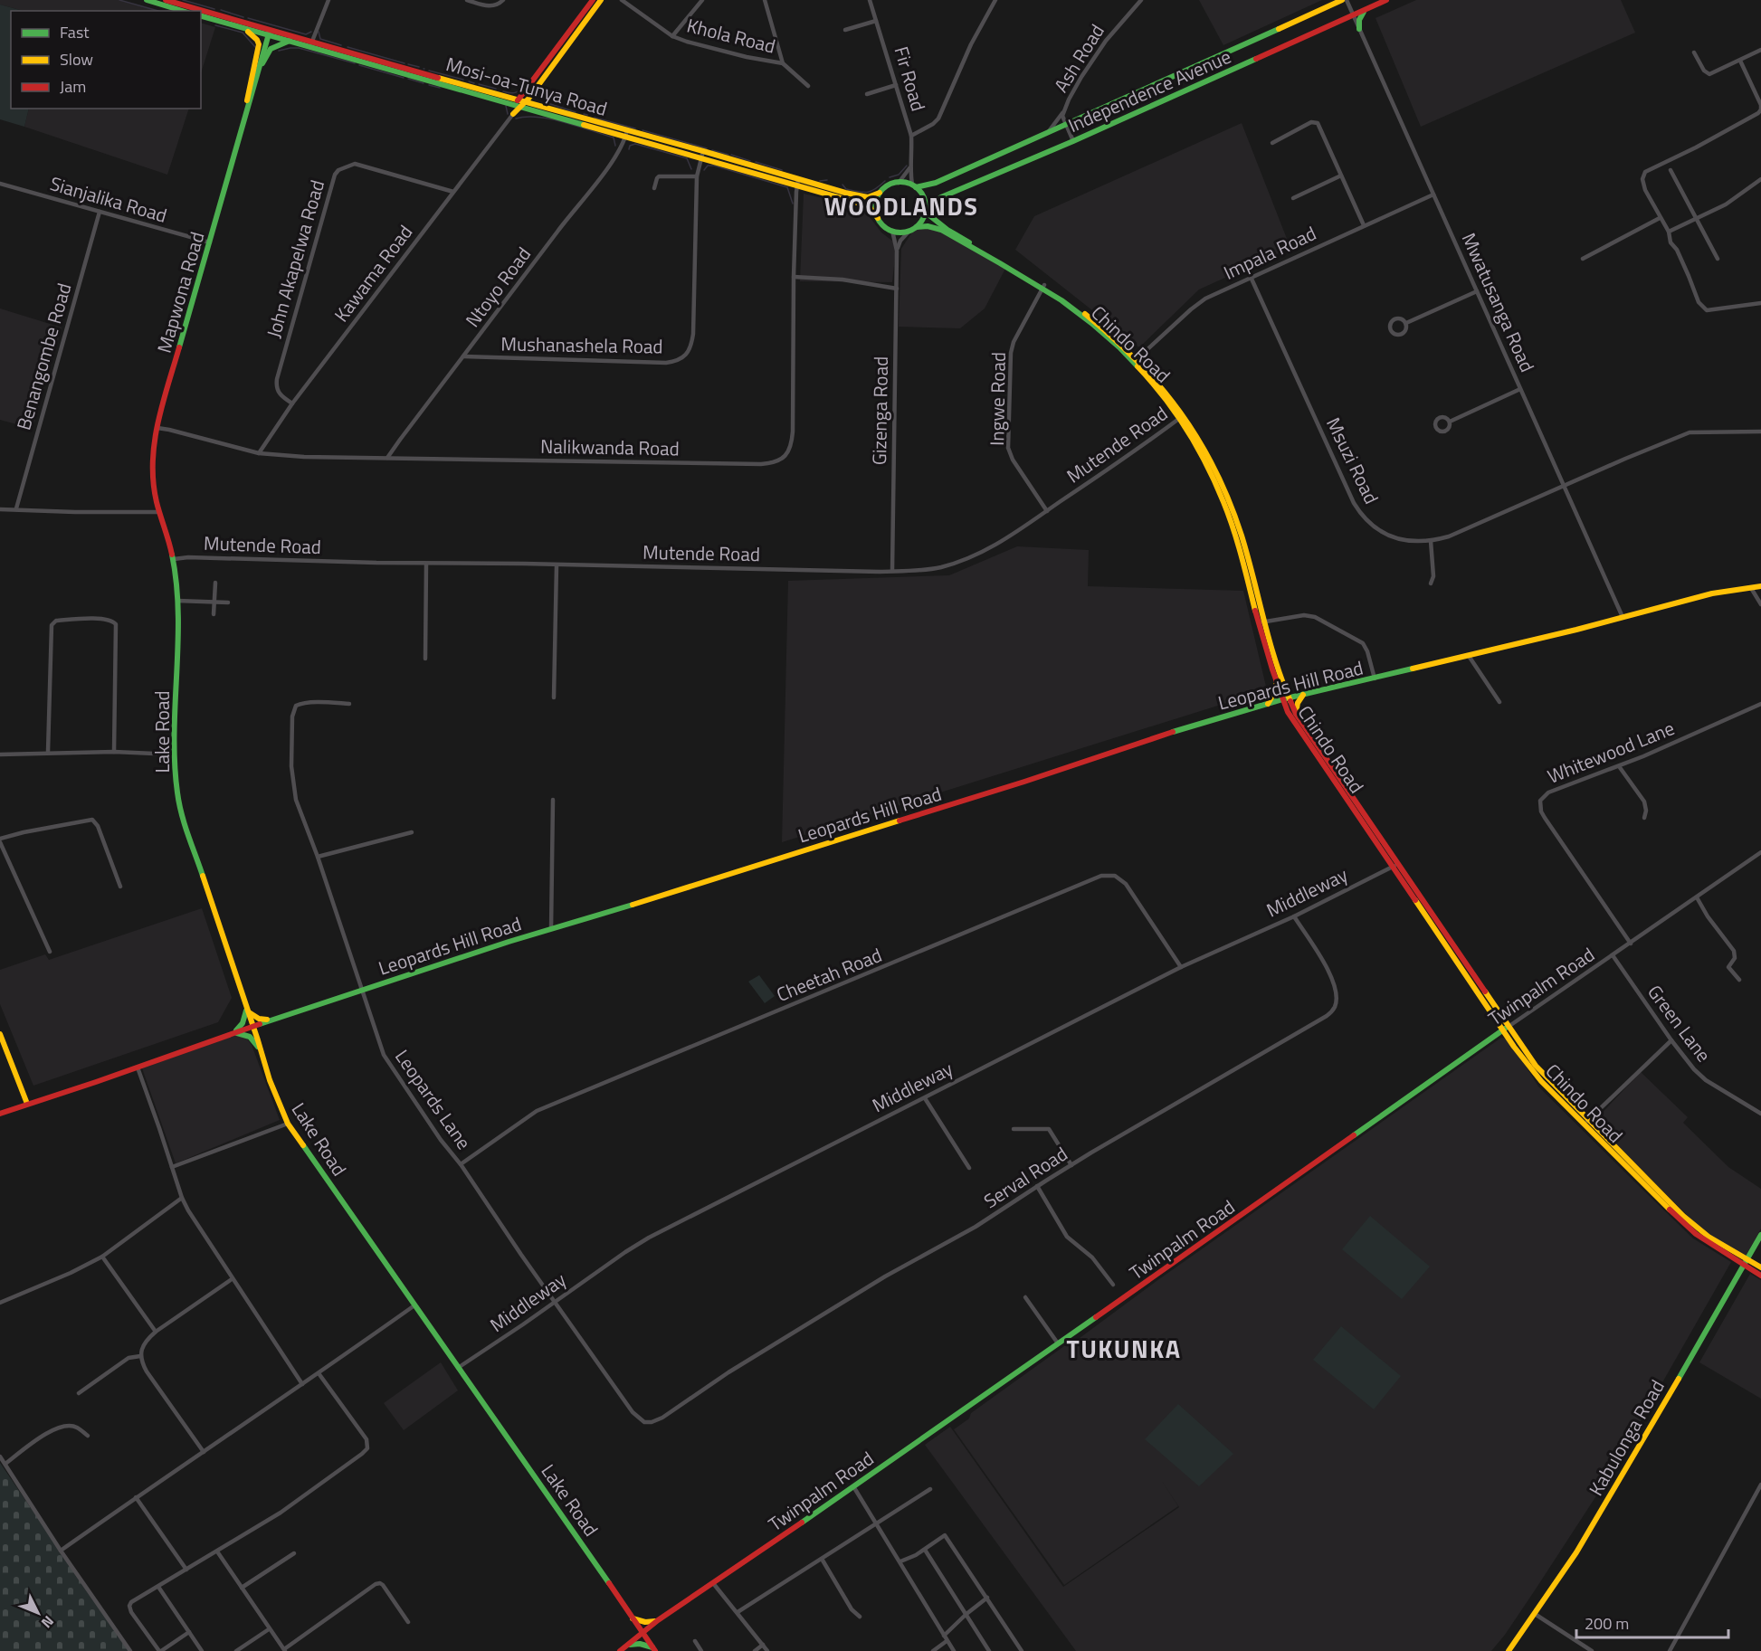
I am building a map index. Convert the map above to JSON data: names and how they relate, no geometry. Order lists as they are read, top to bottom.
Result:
{
  "streets": {
    "main road": [
      "Mosi-oa-Tunya Road",
      "Independence Avenue",
      "Mapwona Road",
      "Chindo Road",
      "Leopards Hill Road",
      "Lake Road",
      "Twinpalm Road",
      "Kabulonga Road"
    ],
    "street": [
      "Khola Road",
      "Ash Road",
      "Fir Road",
      "Sianjalika Road",
      "Impala Road",
      "John Akapelwa Road",
      "Kawama Road",
      "Ntoyo Road",
      "Mwatusanga Road",
      "Mushanashela Road",
      "Benangombe Road",
      "Ingwe Road",
      "Gizenga Road",
      "Mutende Road",
      "Nalikwanda Road",
      "Msuzi Road",
      "Whitewood Lane",
      "Middleway",
      "Cheetah Road",
      "Green Lane",
      "Leopards Lane",
      "Serval Road"
    ]
  },
  "crossings": [
    ["Ash Road", "Independence Avenue"],
    ["Fir Road", "Mosi-oa-Tunya Road"],
    ["Fir Road", "Independence Avenue"],
    ["Fir Road", "Chindo Road"],
    ["Fir Road", "Gizenga Road"],
    ["Mosi-oa-Tunya Road", "Independence Avenue"],
    ["Mosi-oa-Tunya Road", "Ntoyo Road"],
    ["Mosi-oa-Tunya Road", "Mapwona Road"],
    ["Mosi-oa-Tunya Road", "Chindo Road"],
    ["Mosi-oa-Tunya Road", "Mushanashela Road"],
    ["Mosi-oa-Tunya Road", "Gizenga Road"],
    ["Mosi-oa-Tunya Road", "Nalikwanda Road"],
    ["Independence Avenue", "Mwatusanga Road"],
    ["Independence Avenue", "Chindo Road"],
    ["Independence Avenue", "Gizenga Road"],
    ["Sianjalika Road", "Mapwona Road"],
    ["Sianjalika Road", "Benangombe Road"],
    ["Impala Road", "Mwatusanga Road"],
    ["Impala Road", "Chindo Road"],
    ["Impala Road", "Msuzi Road"],
    ["John Akapelwa Road", "Kawama Road"],
    ["Kawama Road", "Nalikwanda Road"],
    ["Ntoyo Road", "Mushanashela Road"],
    ["Ntoyo Road", "Nalikwanda Road"],
    ["Mapwona Road", "Mutende Road"],
    ["Mapwona Road", "Nalikwanda Road"],
    ["Mapwona Road", "Lake Road"],
    ["Mwatusanga Road", "Msuzi Road"],
    ["Mwatusanga Road", "Leopards Hill Road"],
    ["Chindo Road", "Ingwe Road"],
    ["Chindo Road", "Gizenga Road"],
    ["Chindo Road", "Mutende Road"],
    ["Chindo Road", "Leopards Hill Road"],
    ["Chindo Road", "Middleway"],
    ["Chindo Road", "Twinpalm Road"],
    ["Chindo Road", "Kabulonga Road"],
    ["Ingwe Road", "Mutende Road"],
    ["Gizenga Road", "Mutende Road"],
    ["Mutende Road", "Lake Road"],
    ["Leopards Hill Road", "Lake Road"],
    ["Leopards Hill Road", "Leopards Lane"],
    ["Lake Road", "Middleway"],
    ["Lake Road", "Twinpalm Road"],
    ["Whitewood Lane", "Twinpalm Road"],
    ["Middleway", "Cheetah Road"],
    ["Middleway", "Leopards Lane"],
    ["Middleway", "Serval Road"],
    ["Cheetah Road", "Leopards Lane"],
    ["Twinpalm Road", "Green Lane"],
    ["Leopards Lane", "Serval Road"]
  ],
  "districts": ["WOODLANDS", "TUKUNKA"],
  "legend": ["Fast", "Slow", "Jam"],
  "scale_bar": "200 m",
  "north": "bottom right"
}
